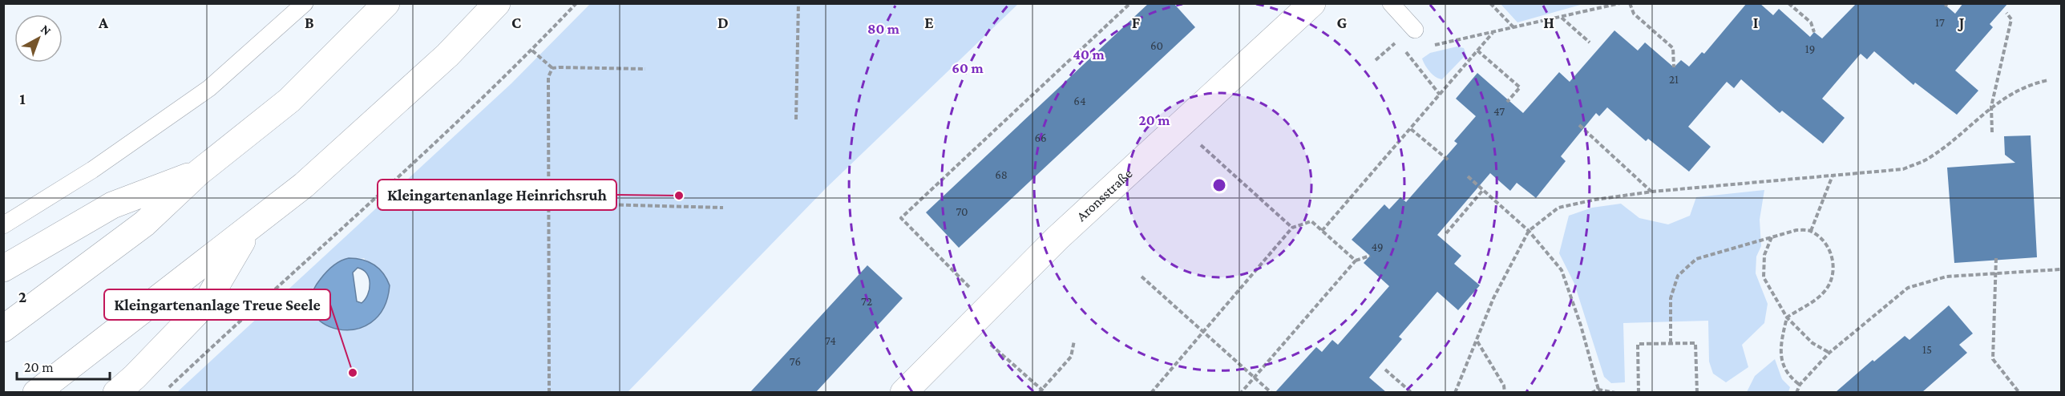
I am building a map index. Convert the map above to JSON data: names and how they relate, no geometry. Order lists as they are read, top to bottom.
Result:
{
  "streets": {
    "main road": ["Aronsstraße"]
  },
  "places": ["Kleingartenanlage Heinrichsruh", "Kleingartenanlage Treue Seele"],
  "house_numbers": [
    "17",
    "60",
    "19",
    "21",
    "64",
    "47",
    "66",
    "68",
    "70",
    "49",
    "72",
    "74",
    "15",
    "76"
  ],
  "scale_bar": "20 m",
  "north": "top right",
  "grid": {
    "columns": [
      "A",
      "B",
      "C",
      "D",
      "E",
      "F",
      "G",
      "H",
      "I",
      "J"
    ],
    "rows": ["1", "2"]
  },
  "rings": [
    "80 m",
    "40 m",
    "60 m",
    "20 m"
  ]
}
